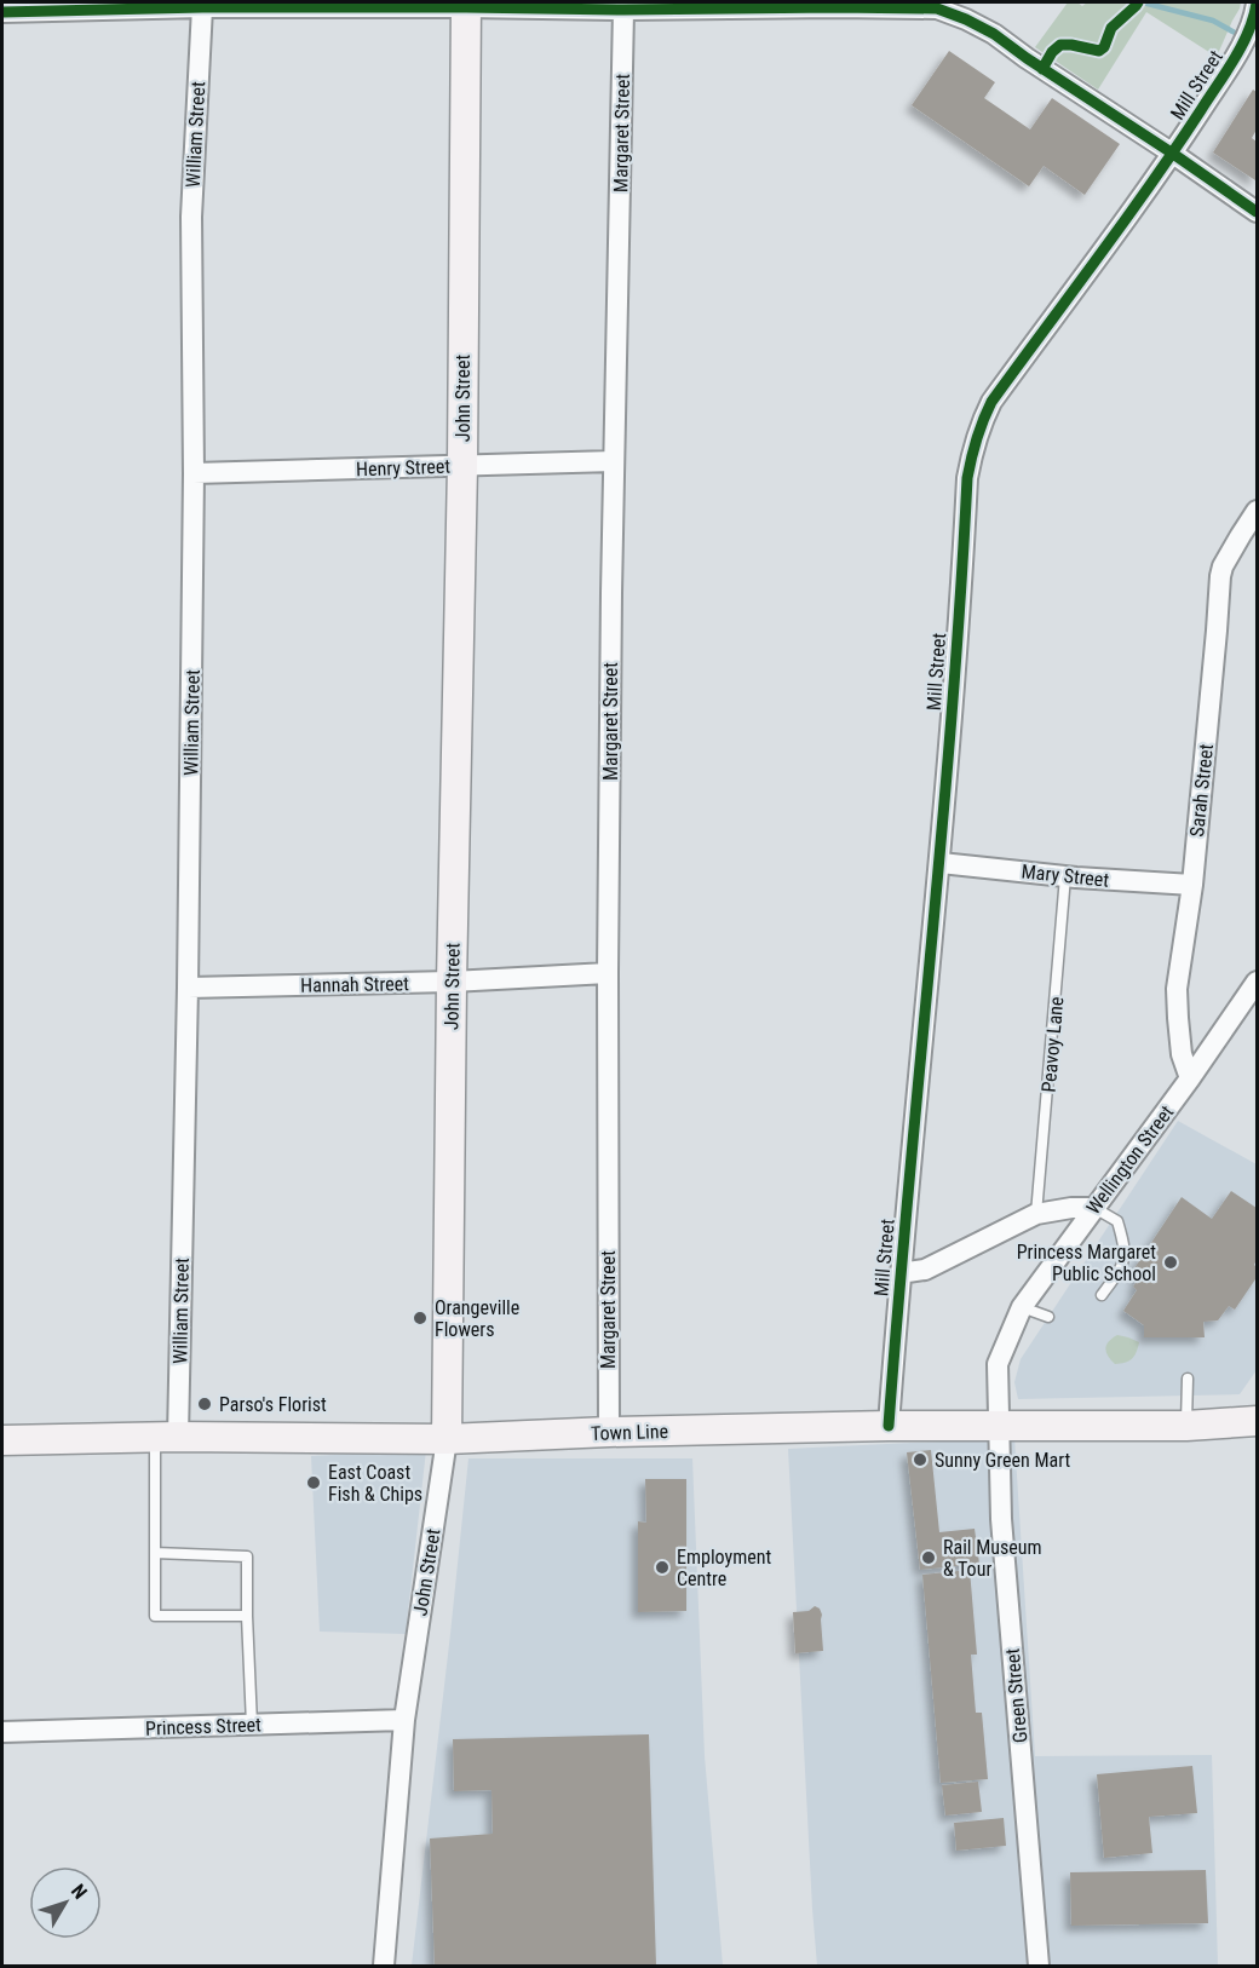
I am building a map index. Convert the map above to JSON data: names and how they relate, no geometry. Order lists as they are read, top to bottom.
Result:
{
  "streets": {
    "main road": ["John Street", "Town Line"],
    "street": [
      "Mill Street",
      "Margaret Street",
      "William Street",
      "Henry Street",
      "Sarah Street",
      "Mary Street",
      "Hannah Street",
      "Wellington Street",
      "Green Street",
      "Princess Street"
    ],
    "lane": ["Peavoy Lane"]
  },
  "crossings": [
    ["Mill Street", "Mary Street"],
    ["Mill Street", "Town Line"],
    ["Margaret Street", "Henry Street"],
    ["Margaret Street", "Hannah Street"],
    ["Margaret Street", "Town Line"],
    ["William Street", "Henry Street"],
    ["William Street", "Hannah Street"],
    ["William Street", "Town Line"],
    ["John Street", "Henry Street"],
    ["John Street", "Hannah Street"],
    ["John Street", "Town Line"],
    ["John Street", "Princess Street"],
    ["Sarah Street", "Mary Street"],
    ["Sarah Street", "Wellington Street"],
    ["Mary Street", "Peavoy Lane"],
    ["Wellington Street", "Town Line"],
    ["Wellington Street", "Green Street"],
    ["Town Line", "Green Street"]
  ],
  "places": [
    "Princess Margaret Public School",
    "Orangeville Flowers",
    "Parso's Florist",
    "Sunny Green Mart",
    "East Coast Fish & Chips",
    "Rail Museum & Tour",
    "Employment Centre"
  ],
  "north": "top right"
}
